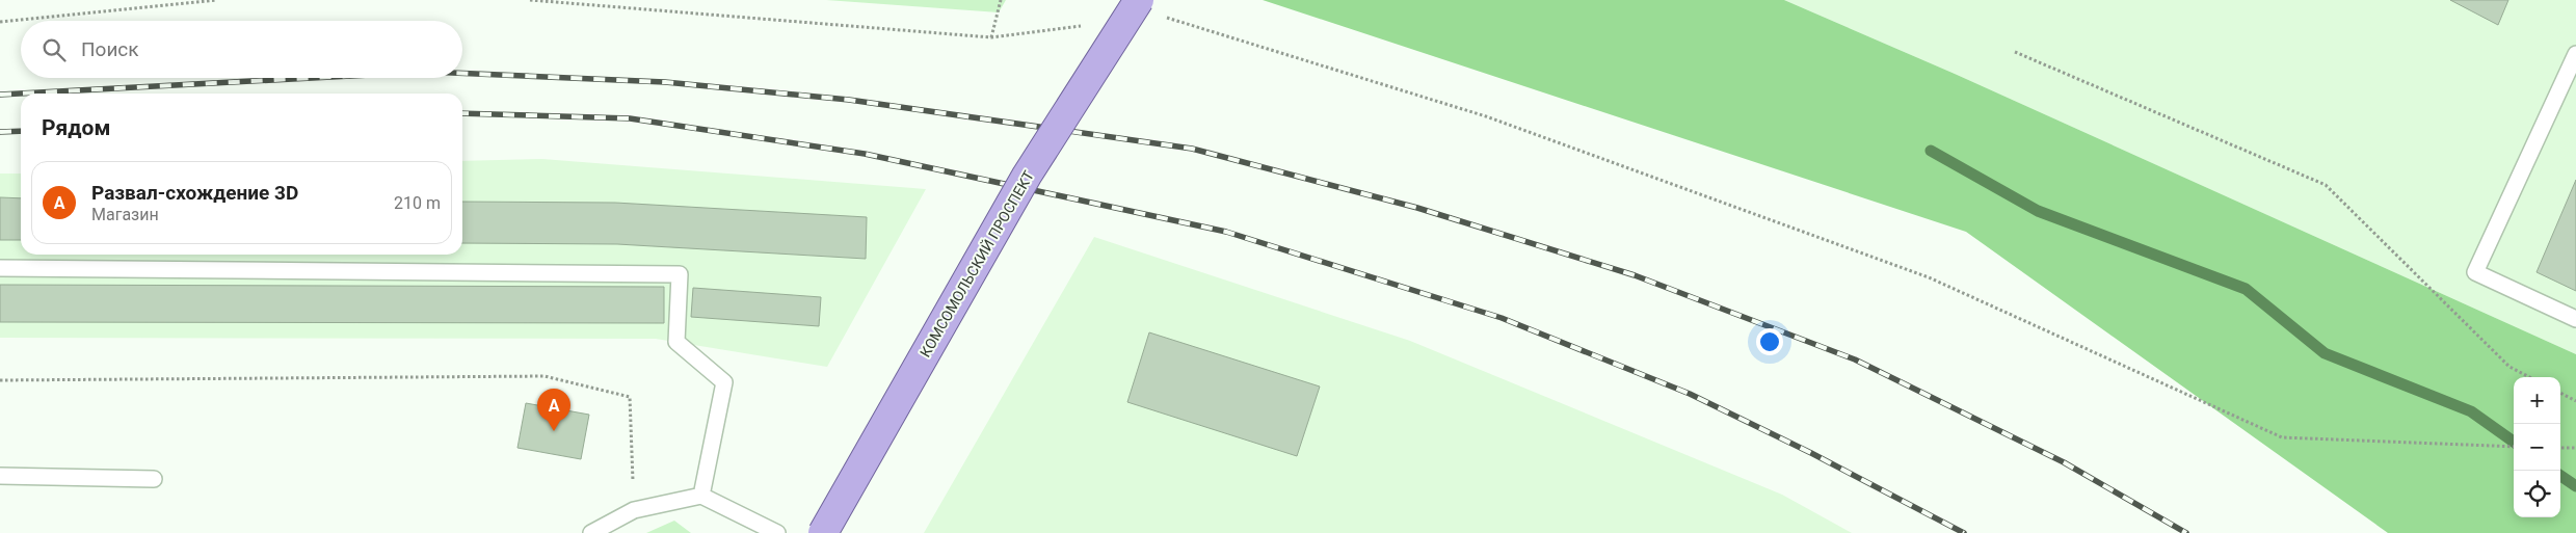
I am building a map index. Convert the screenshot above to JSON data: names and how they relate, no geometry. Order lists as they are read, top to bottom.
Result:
{
  "streets": {
    "main road": ["КОМСОМОЛЬСКИЙ ПРОСПЕКТ"]
  },
  "page": {
    "search": "Поиск",
    "heading": "Рядом",
    "list": [
      {
        "mark": "A",
        "name": "Развал-схождение 3D",
        "note": "Магазин",
        "value": "210 m"
      }
    ],
    "map_buttons": ["+", "−"],
    "pins": "A"
  }
}
